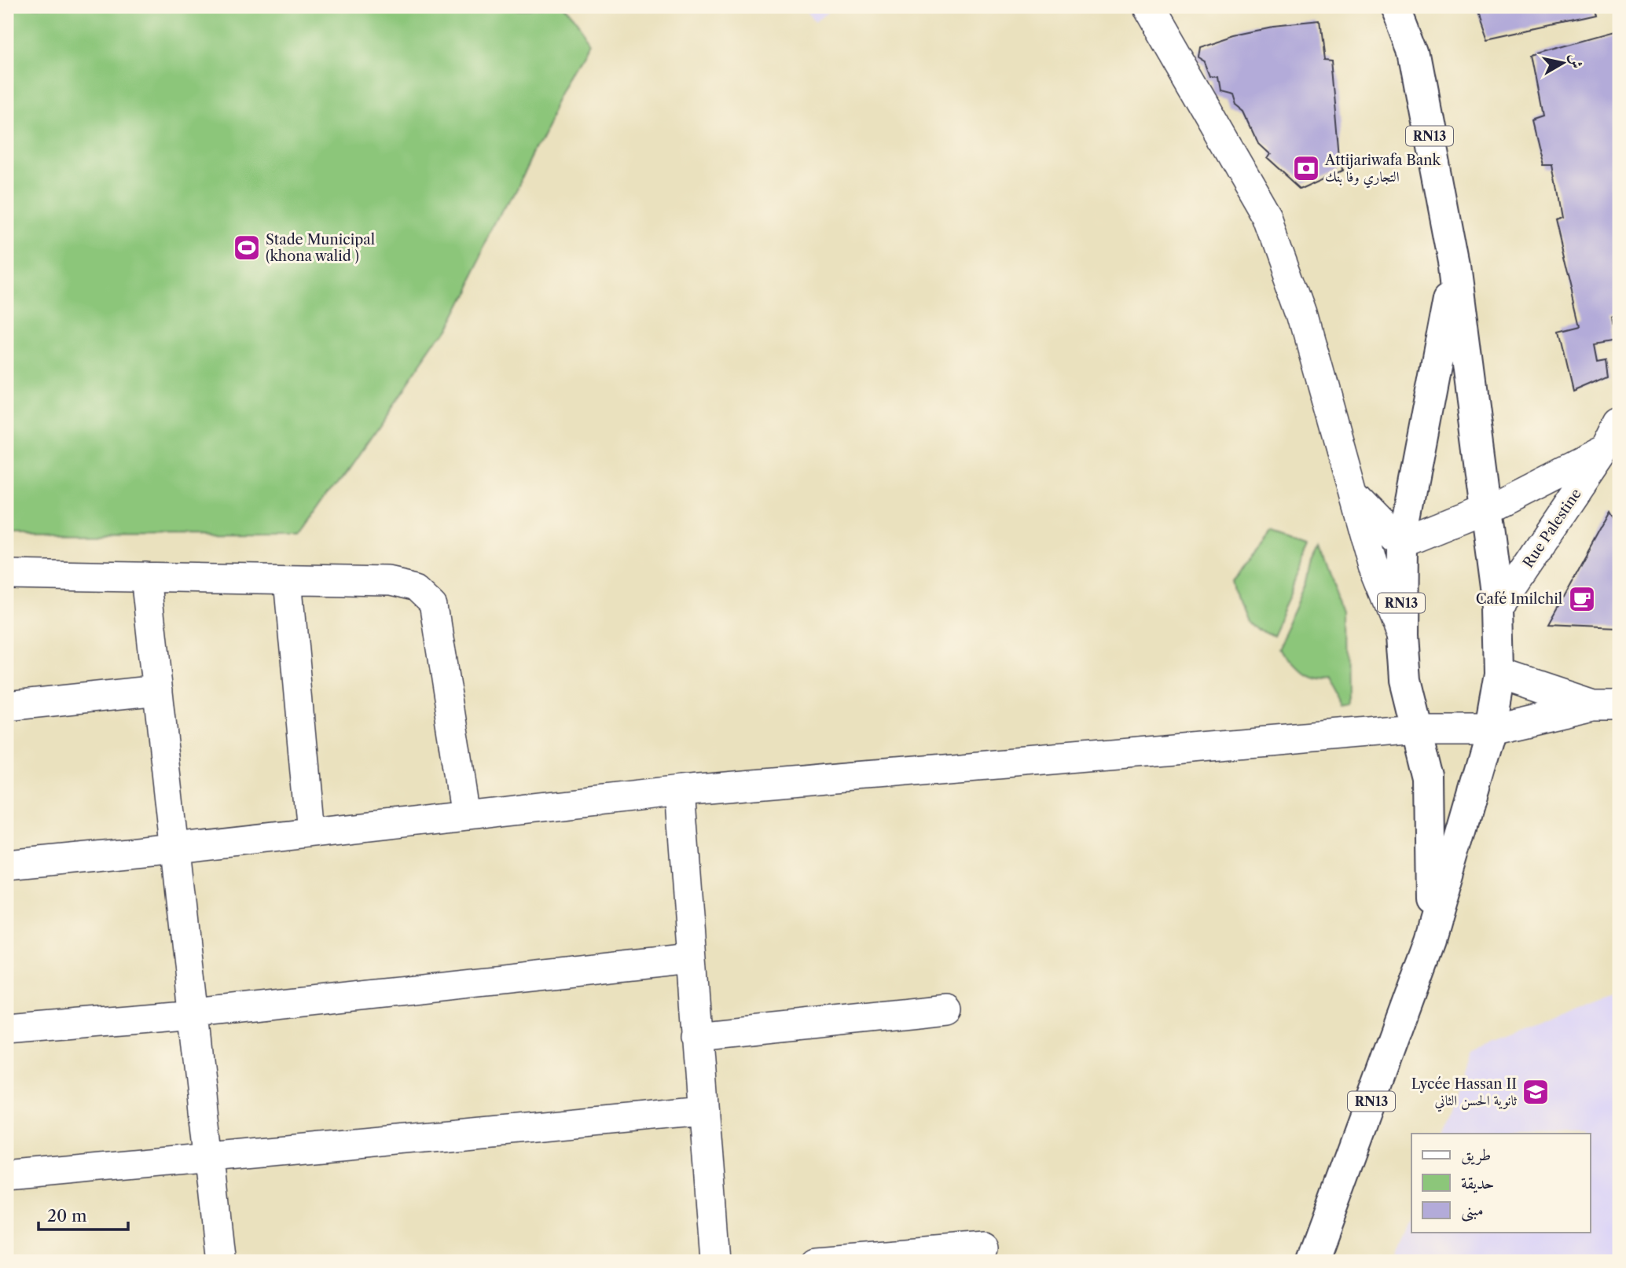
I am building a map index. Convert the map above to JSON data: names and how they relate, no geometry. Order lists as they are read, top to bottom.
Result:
{
  "streets": {
    "main road": ["RN13"],
    "street": ["Rue Palestine"]
  },
  "crossings": [
    ["RN13", "Rue Palestine"]
  ],
  "places": {
    "bank": ["Attijariwafa Bank التجاري وفا بنك"],
    "sports": ["Stade Municipal (khona walid )"],
    "cafe": ["Café Imilchil"],
    "school or university": ["Lycée Hassan II ثانوية الحسن الثاني"]
  },
  "legend": ["طريق", "حديقة", "مبنى"],
  "scale_bar": "20 m",
  "north": "right"
}
